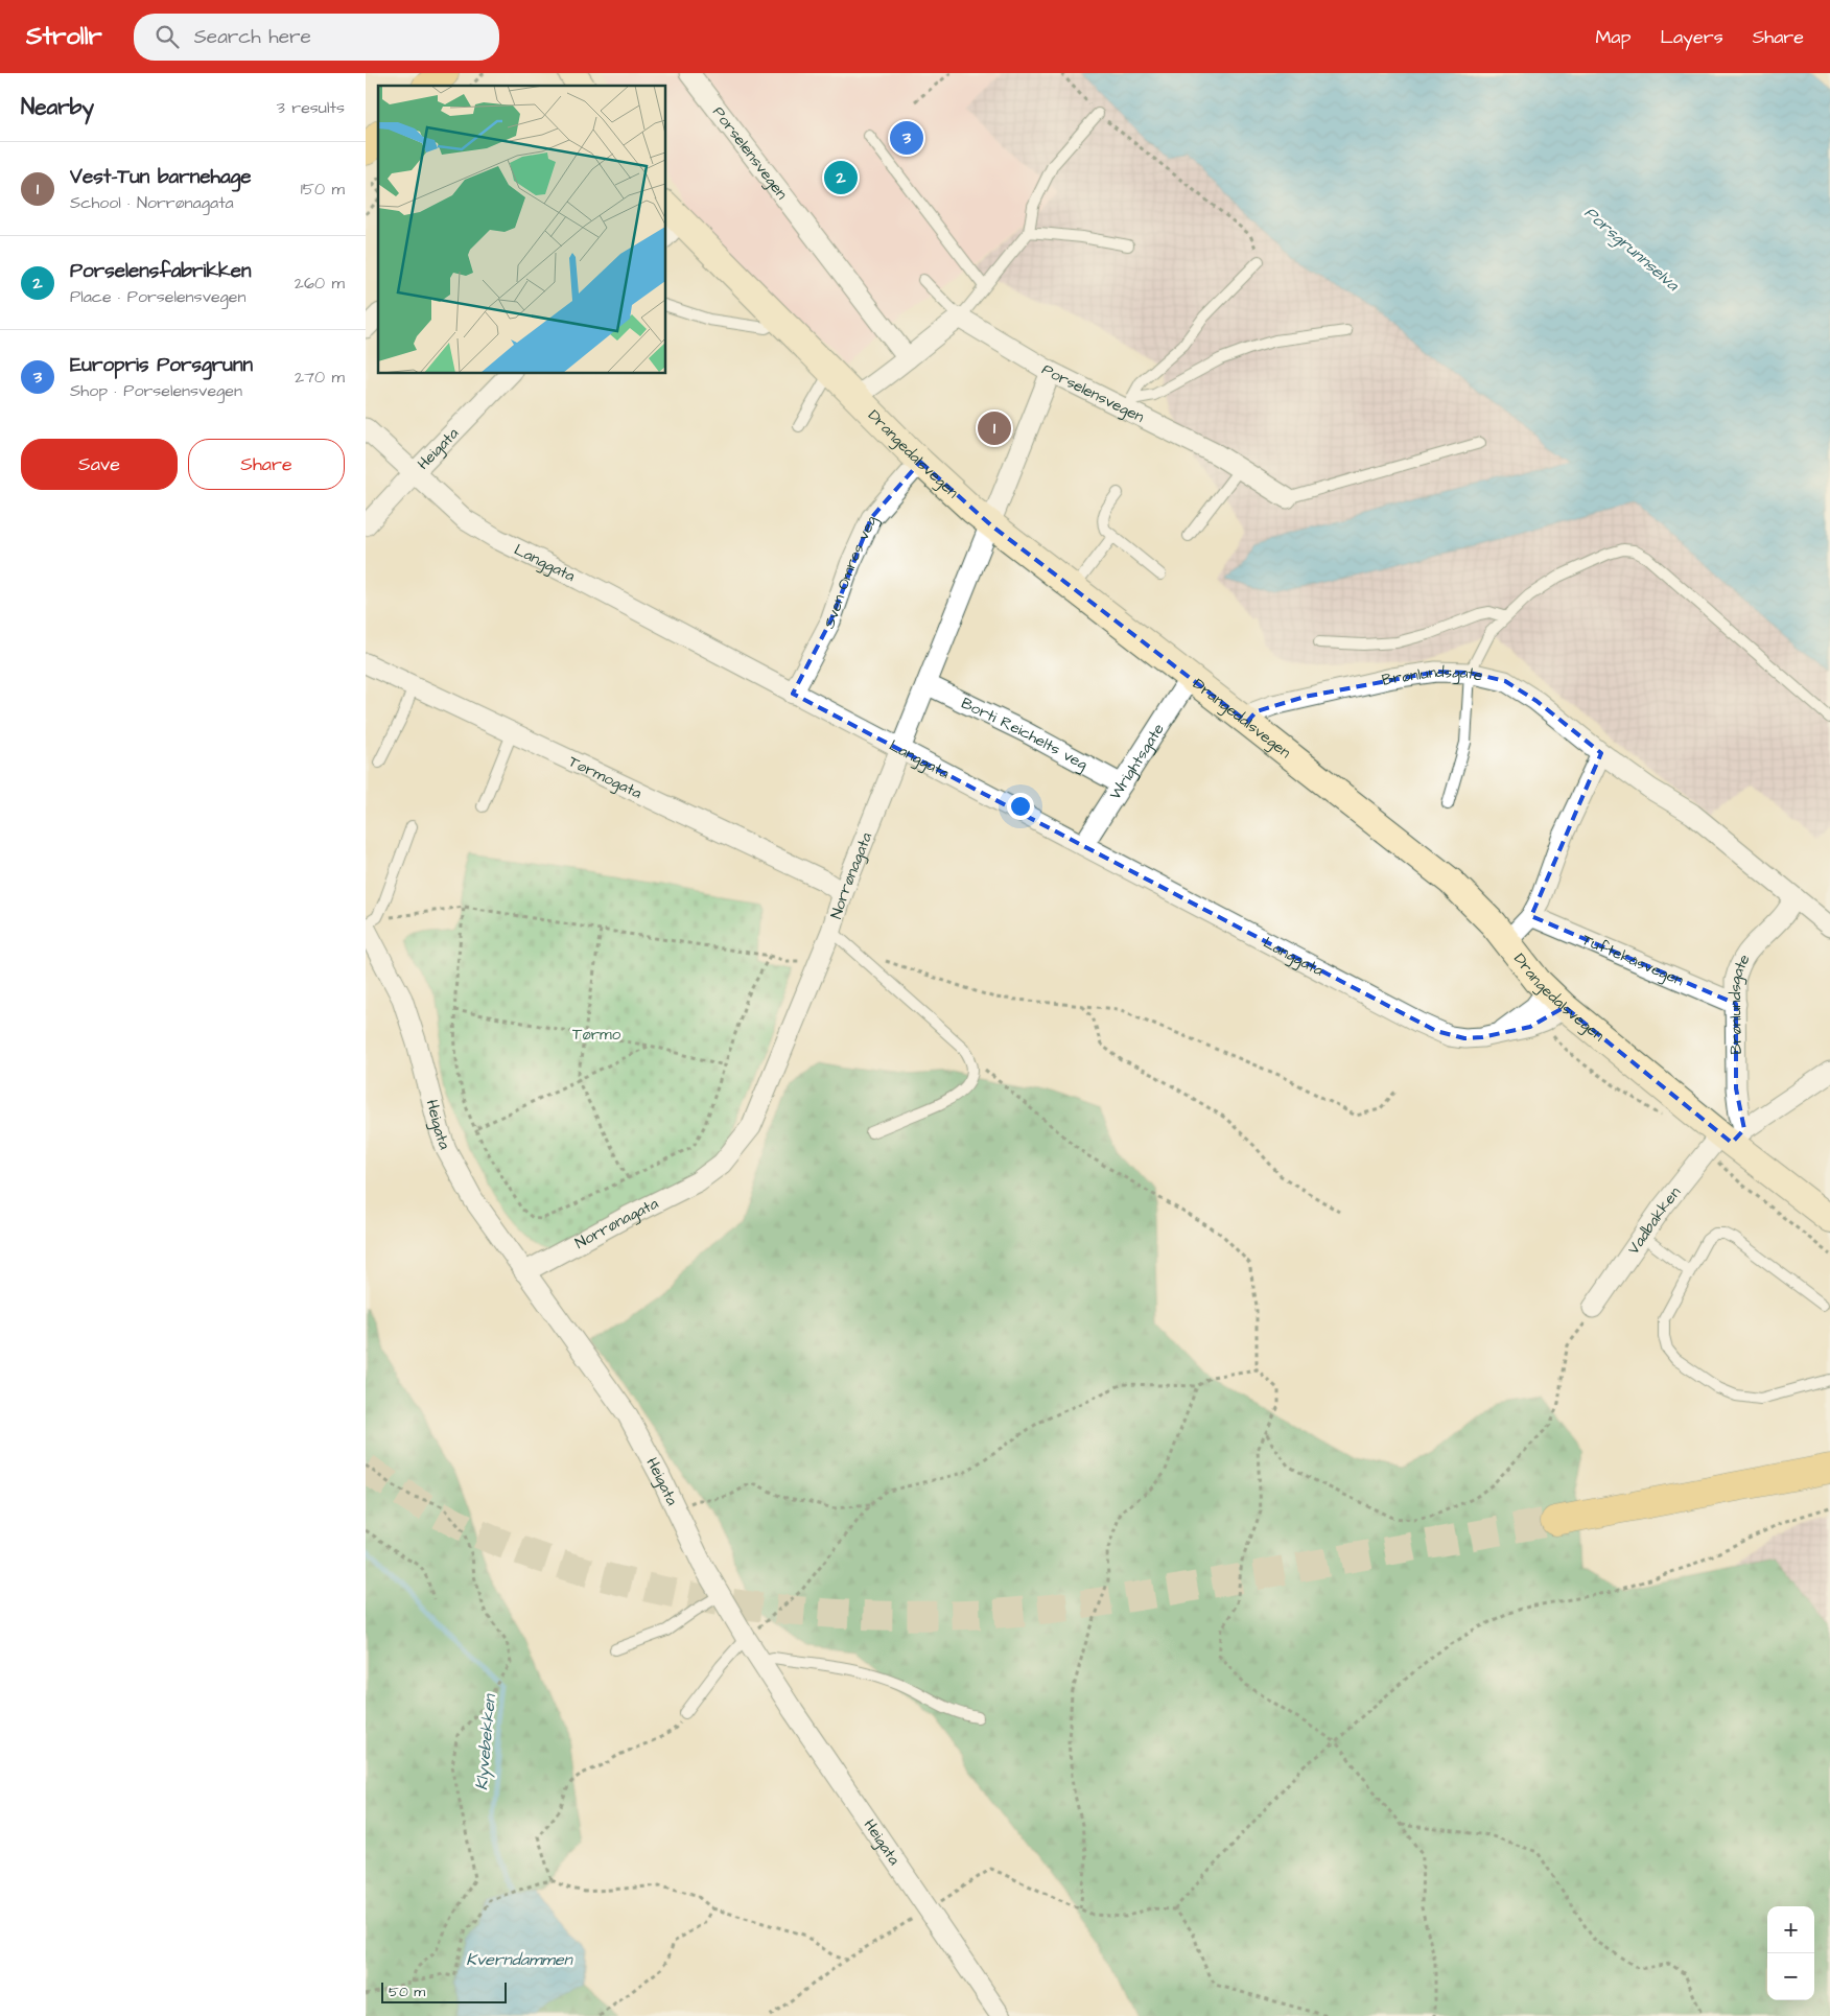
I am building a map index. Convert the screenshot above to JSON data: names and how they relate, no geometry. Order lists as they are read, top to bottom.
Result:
{
  "streets": {
    "street": [
      "Porselensvegen",
      "Heigata",
      "Drangedalsvegen",
      "Langgata",
      "Sven Omres veg",
      "Brønlundsgate",
      "Borti Reichelts veg",
      "Wrightsgate",
      "Tørmogata",
      "Norrønagata",
      "Tuftekåsvegen",
      "Vadbakken"
    ]
  },
  "crossings": [
    ["Porselensvegen", "Norrønagata"],
    ["Heigata", "Langgata"],
    ["Heigata", "Norrønagata"],
    ["Drangedalsvegen", "Langgata"],
    ["Drangedalsvegen", "Sven Omres veg"],
    ["Drangedalsvegen", "Brønlundsgate"],
    ["Drangedalsvegen", "Wrightsgate"],
    ["Drangedalsvegen", "Norrønagata"],
    ["Drangedalsvegen", "Vadbakken"],
    ["Langgata", "Sven Omres veg"],
    ["Langgata", "Wrightsgate"],
    ["Langgata", "Norrønagata"],
    ["Brønlundsgate", "Tuftekåsvegen"],
    ["Brønlundsgate", "Vadbakken"],
    ["Borti Reichelts veg", "Wrightsgate"],
    ["Borti Reichelts veg", "Norrønagata"],
    ["Tørmogata", "Norrønagata"]
  ],
  "water": ["Porsgrunnselva", "Klyvebekken", "Kverndammen"],
  "parks": ["Tørmo"],
  "scale_bar": "50 m",
  "page": {
    "header": "Strollr",
    "search": "Search here",
    "nav": ["Map", "Layers", "Share"],
    "heading": ["Nearby", "3 results"],
    "pins": ["3", "2", "1"],
    "list": [
      {
        "mark": "1",
        "name": "Vest-Tun barnehage",
        "note": "School · Norrønagata",
        "value": "150 m"
      },
      {
        "mark": "2",
        "name": "Porselensfabrikken",
        "note": "Place · Porselensvegen",
        "value": "260 m"
      },
      {
        "mark": "3",
        "name": "Europris Porsgrunn",
        "note": "Shop · Porselensvegen",
        "value": "270 m"
      }
    ],
    "buttons": ["Save", "Share"],
    "map_buttons": ["+", "−"],
    "scale": "50 m"
  }
}
